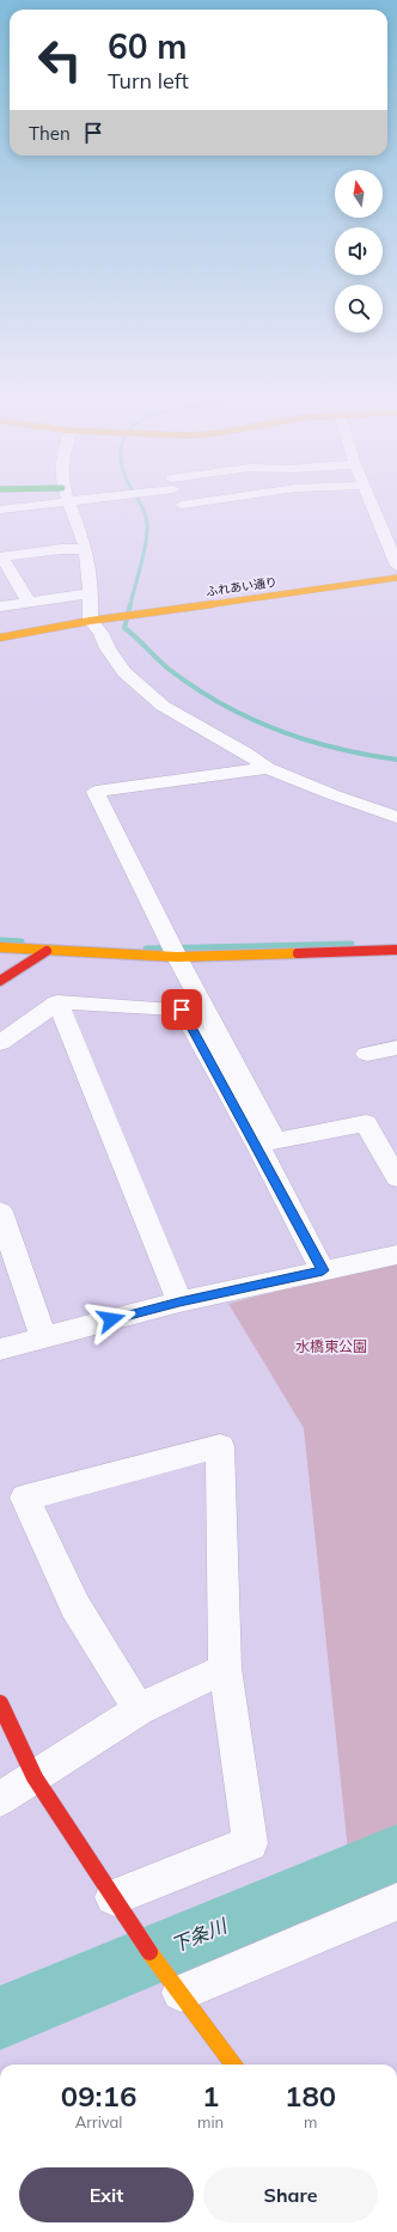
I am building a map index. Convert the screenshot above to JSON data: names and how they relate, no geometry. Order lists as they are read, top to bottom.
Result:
{
  "streets": {
    "street": ["ふれあい通り"]
  },
  "water": ["下条川"],
  "parks": ["水橋東公園"],
  "north": "top",
  "page": {
    "turn": ["60 m", "Turn left"],
    "then": "Then",
    "eta": [
      "09:16",
      "Arrival",
      "1",
      "min",
      "180",
      "m"
    ],
    "buttons": ["Exit", "Share"]
  }
}
